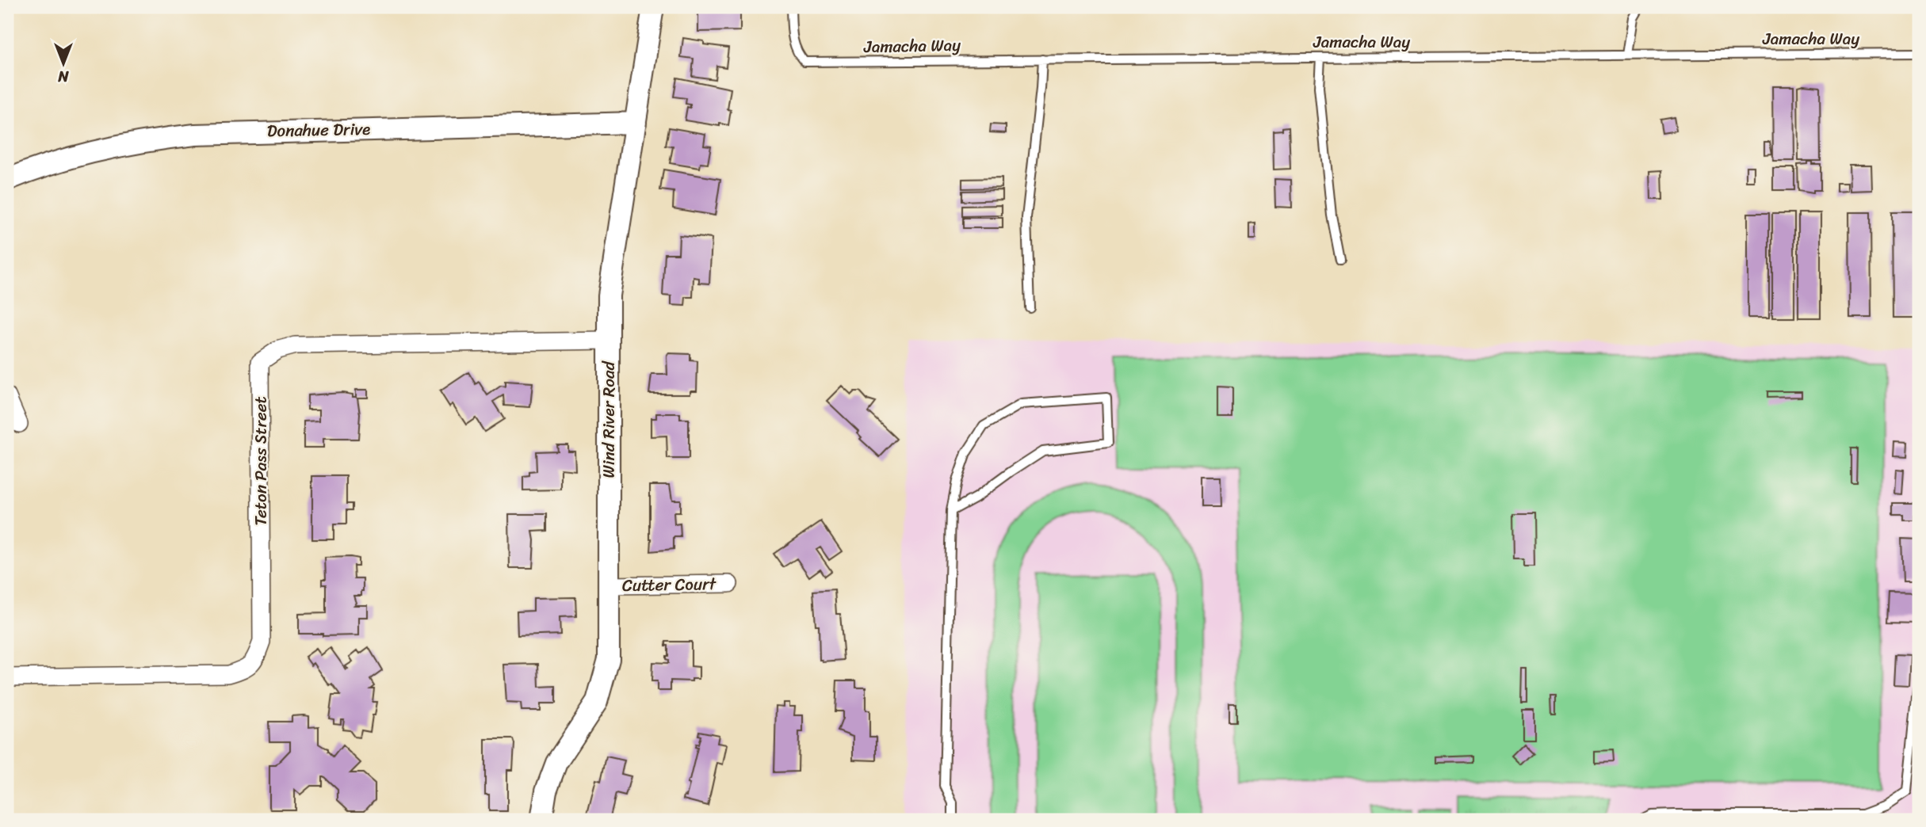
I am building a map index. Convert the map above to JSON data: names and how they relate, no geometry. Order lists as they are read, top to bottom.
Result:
{
  "streets": {
    "street": [
      "Donahue Drive",
      "Wind River Road",
      "Teton Pass Street",
      "Cutter Court"
    ],
    "lane": ["Jamacha Way"]
  },
  "crossings": [
    ["Donahue Drive", "Wind River Road"],
    ["Wind River Road", "Teton Pass Street"],
    ["Wind River Road", "Cutter Court"]
  ],
  "north": "bottom"
}
